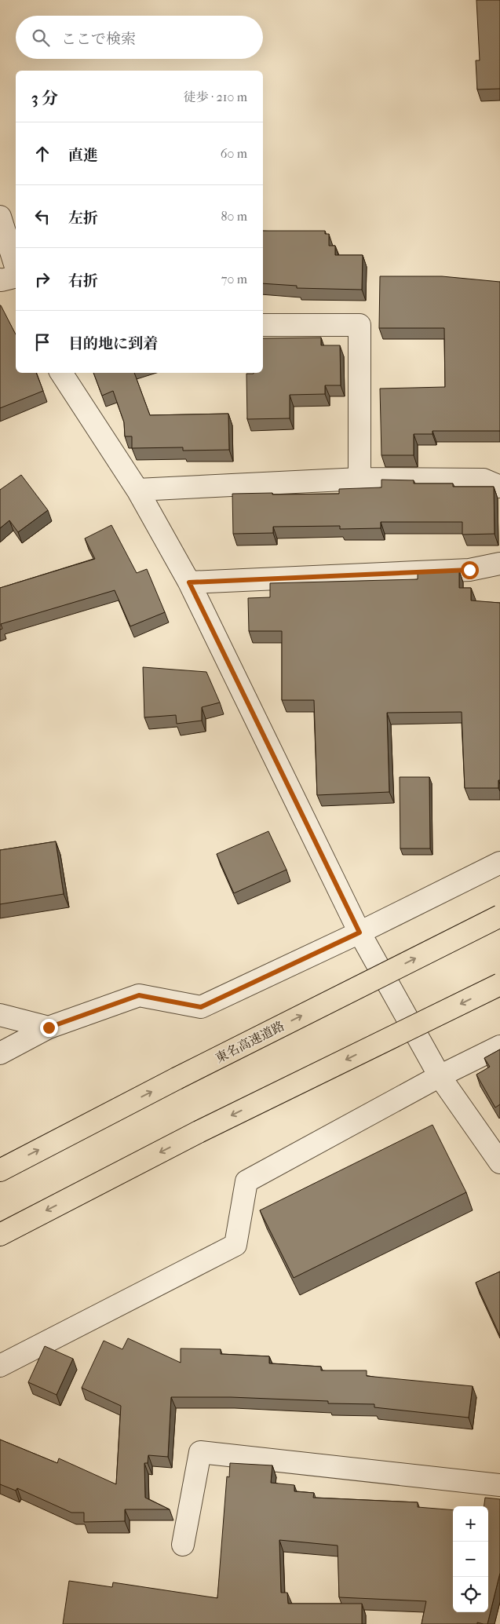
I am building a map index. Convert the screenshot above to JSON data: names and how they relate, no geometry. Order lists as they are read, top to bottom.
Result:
{
  "streets": {
    "highway": ["東名高速道路"]
  },
  "page": {
    "search": "ここで検索",
    "heading": ["3 分", "徒歩 · 210 m"],
    "list": [
      ["直進", "60 m"],
      ["左折", "80 m"],
      ["右折", "70 m"],
      "目的地に到着"
    ],
    "map_buttons": ["+", "−"]
  }
}
